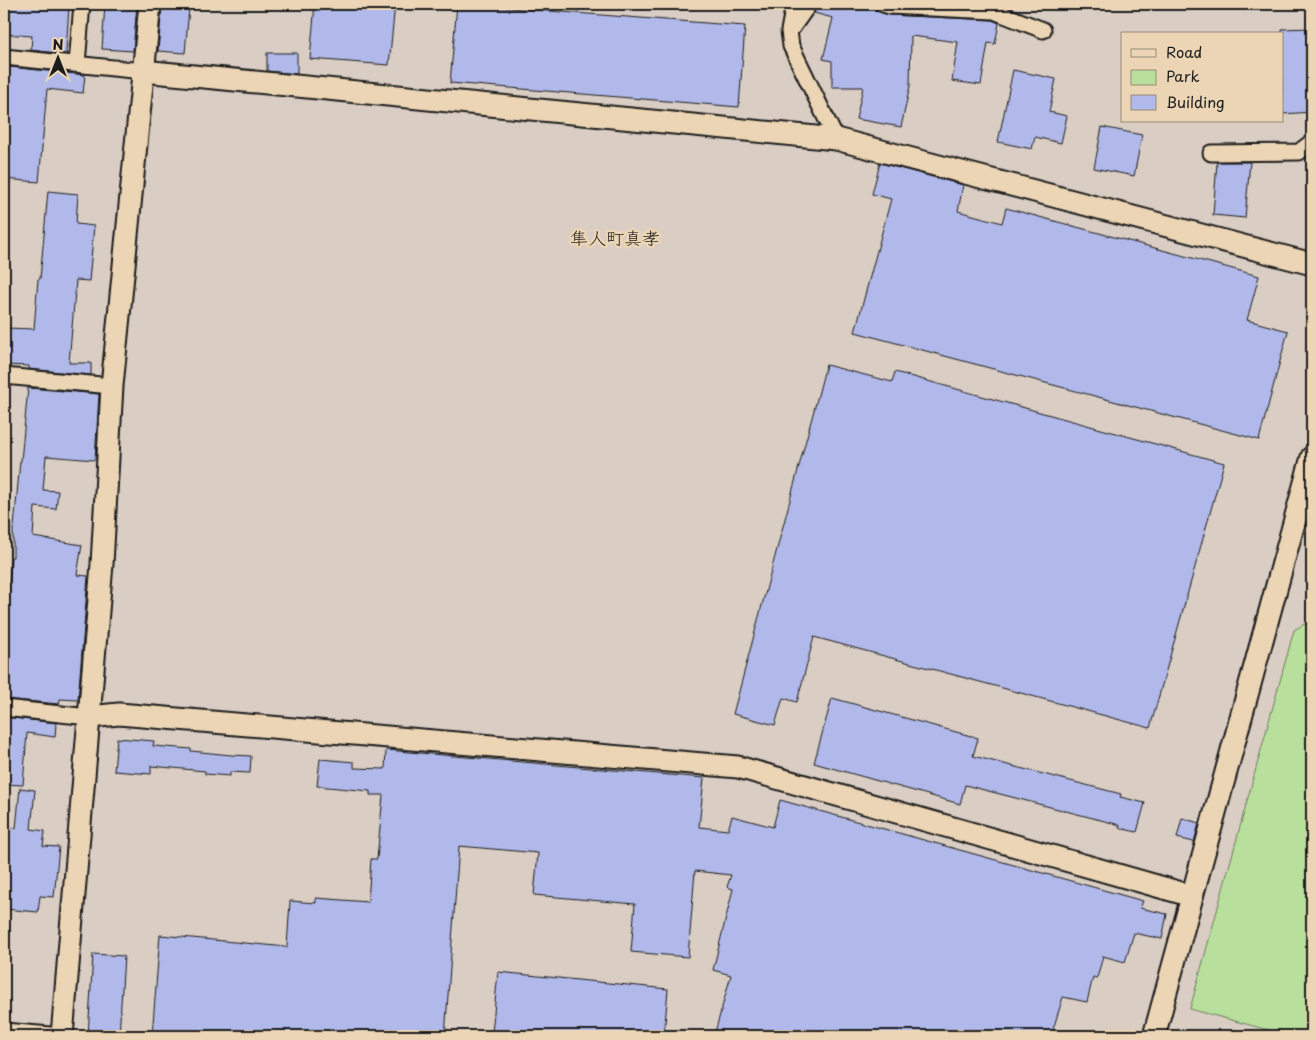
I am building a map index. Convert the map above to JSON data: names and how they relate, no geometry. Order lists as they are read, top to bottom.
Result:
{
  "districts": ["隼人町真孝"],
  "legend": ["Road", "Park", "Building"],
  "north": "top"
}
